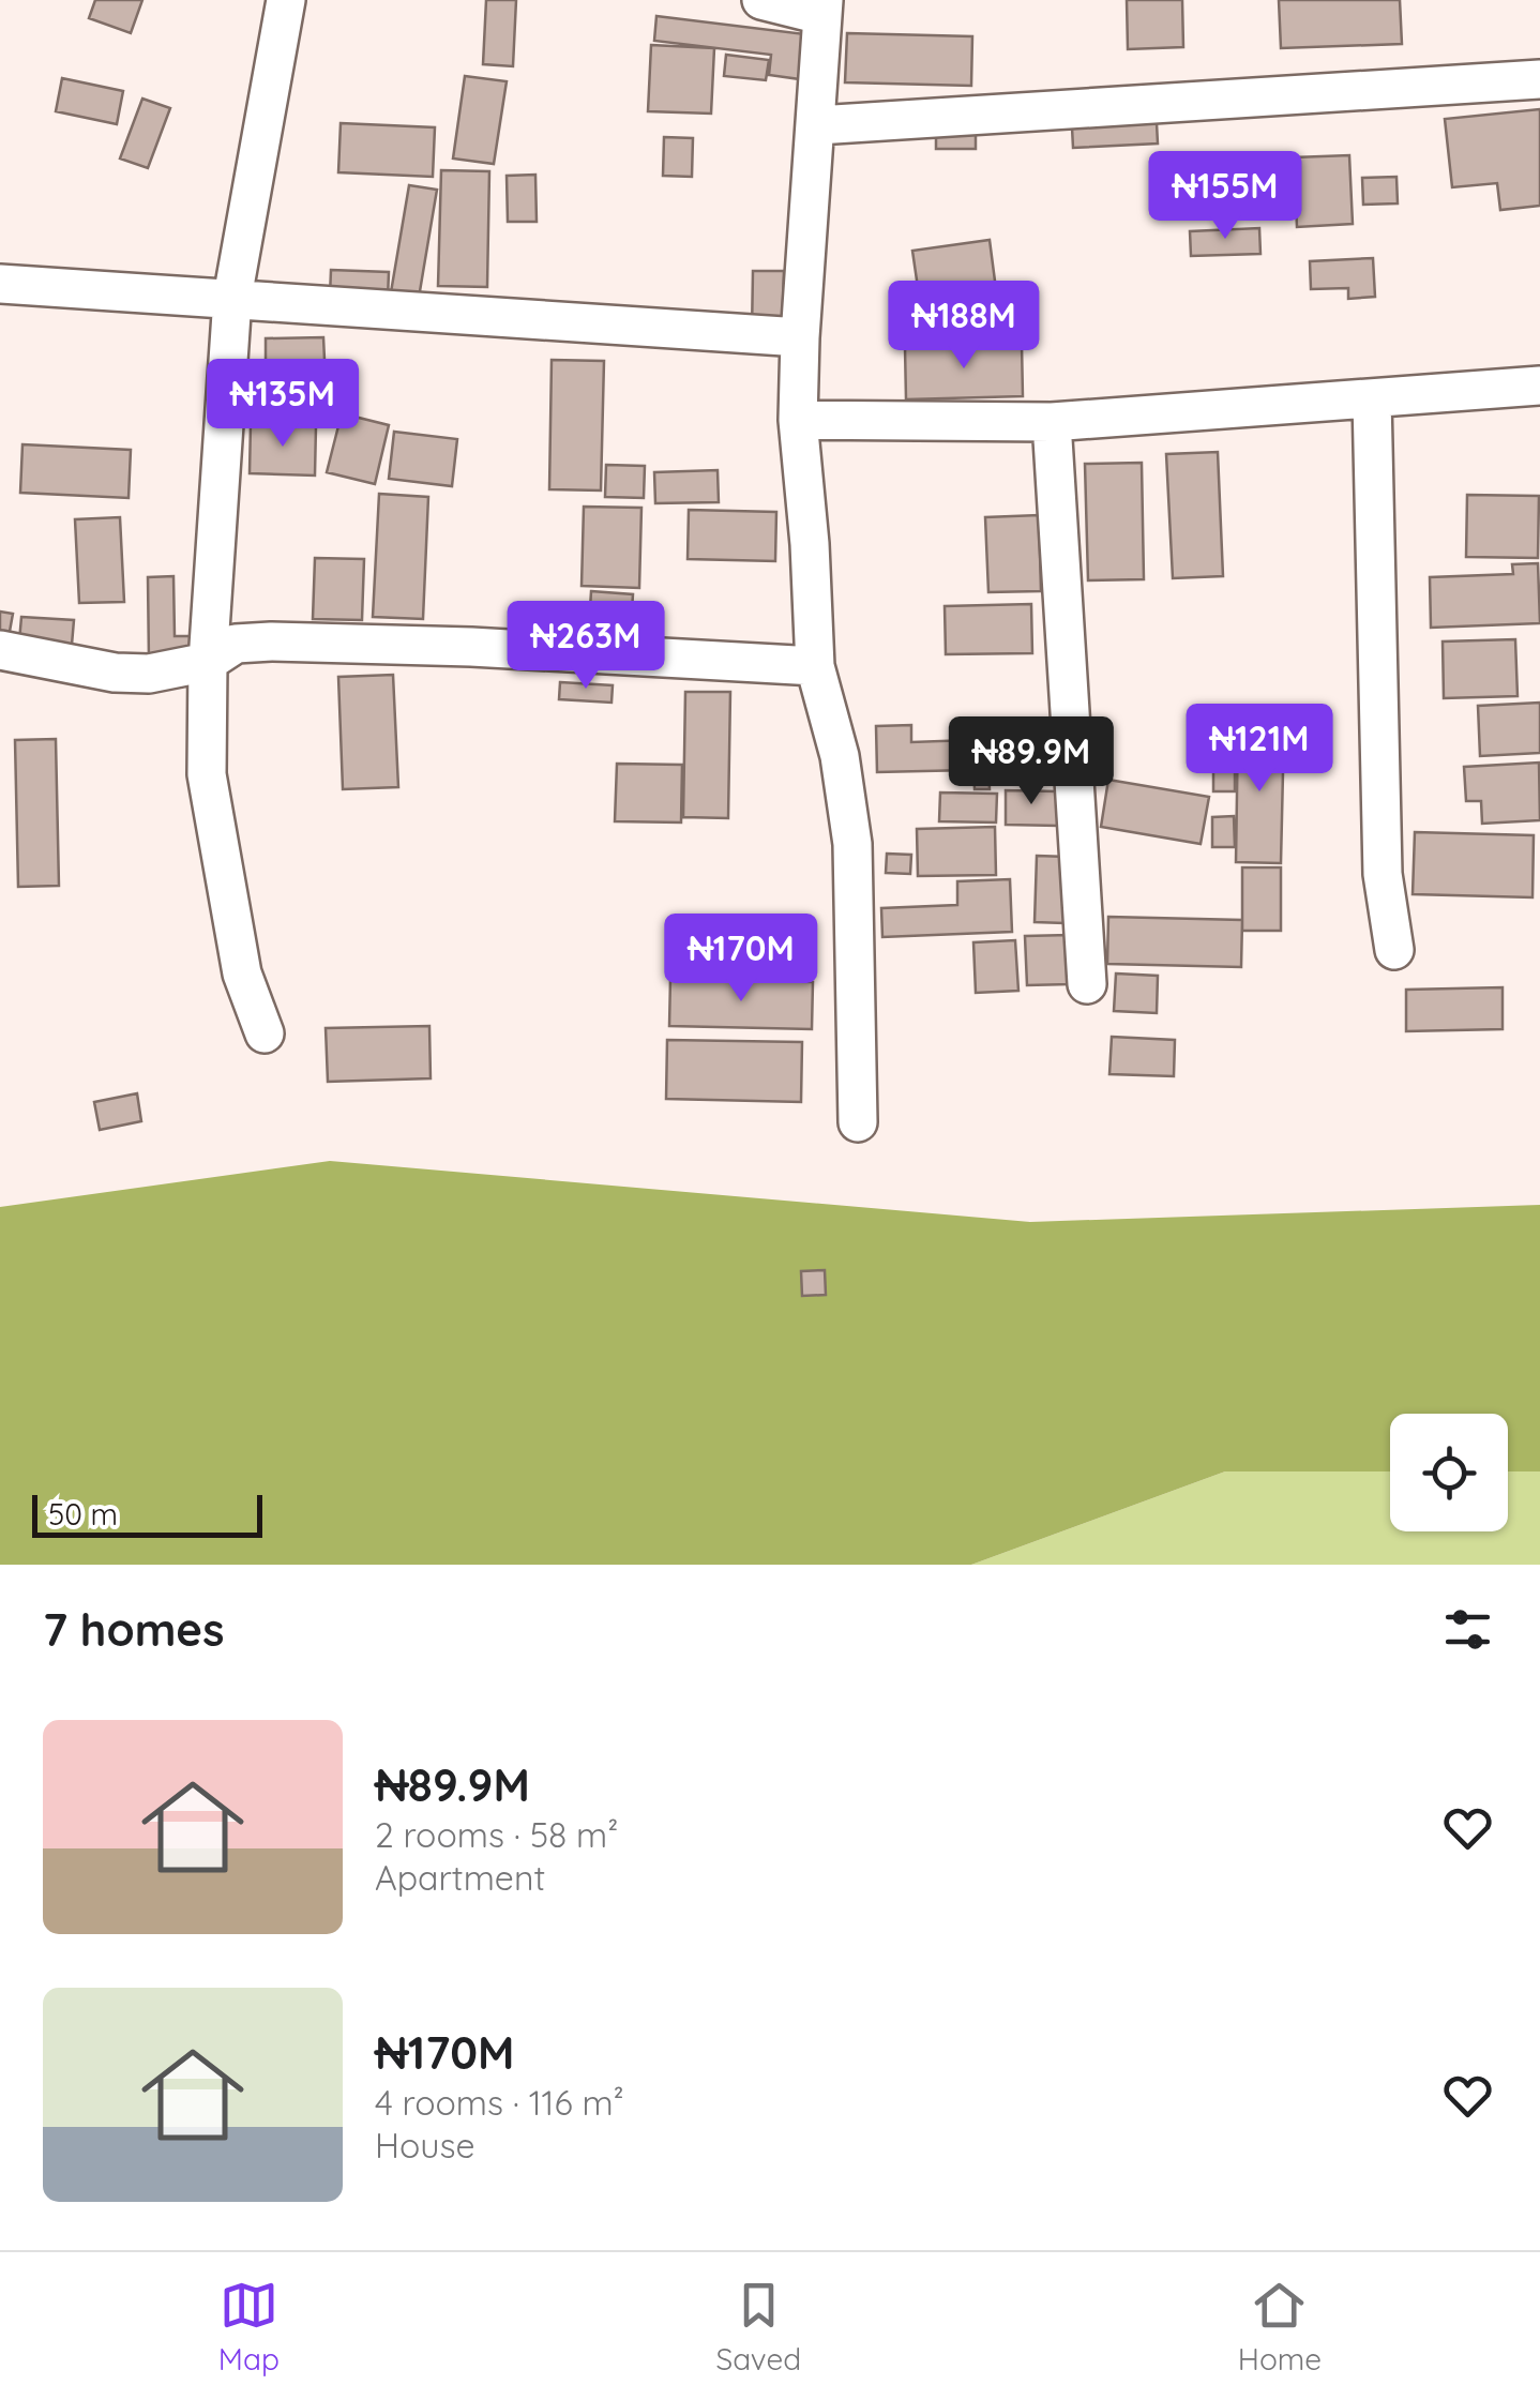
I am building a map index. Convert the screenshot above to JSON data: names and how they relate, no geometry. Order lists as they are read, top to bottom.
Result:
{
  "scale_bar": "50 m",
  "page": {
    "price": [
      "₦155M",
      "₦188M",
      "₦135M",
      "₦263M",
      "₦121M",
      "₦89.9M",
      "₦170M"
    ],
    "scale": "50 m",
    "heading": "7 homes",
    "list": [
      {
        "name": "₦89.9M",
        "note": "2 rooms · 58 m² · Apartment"
      },
      {
        "name": "₦170M",
        "note": "4 rooms · 116 m² · House"
      }
    ],
    "tabs": ["Map", "Saved", "Home"]
  }
}
